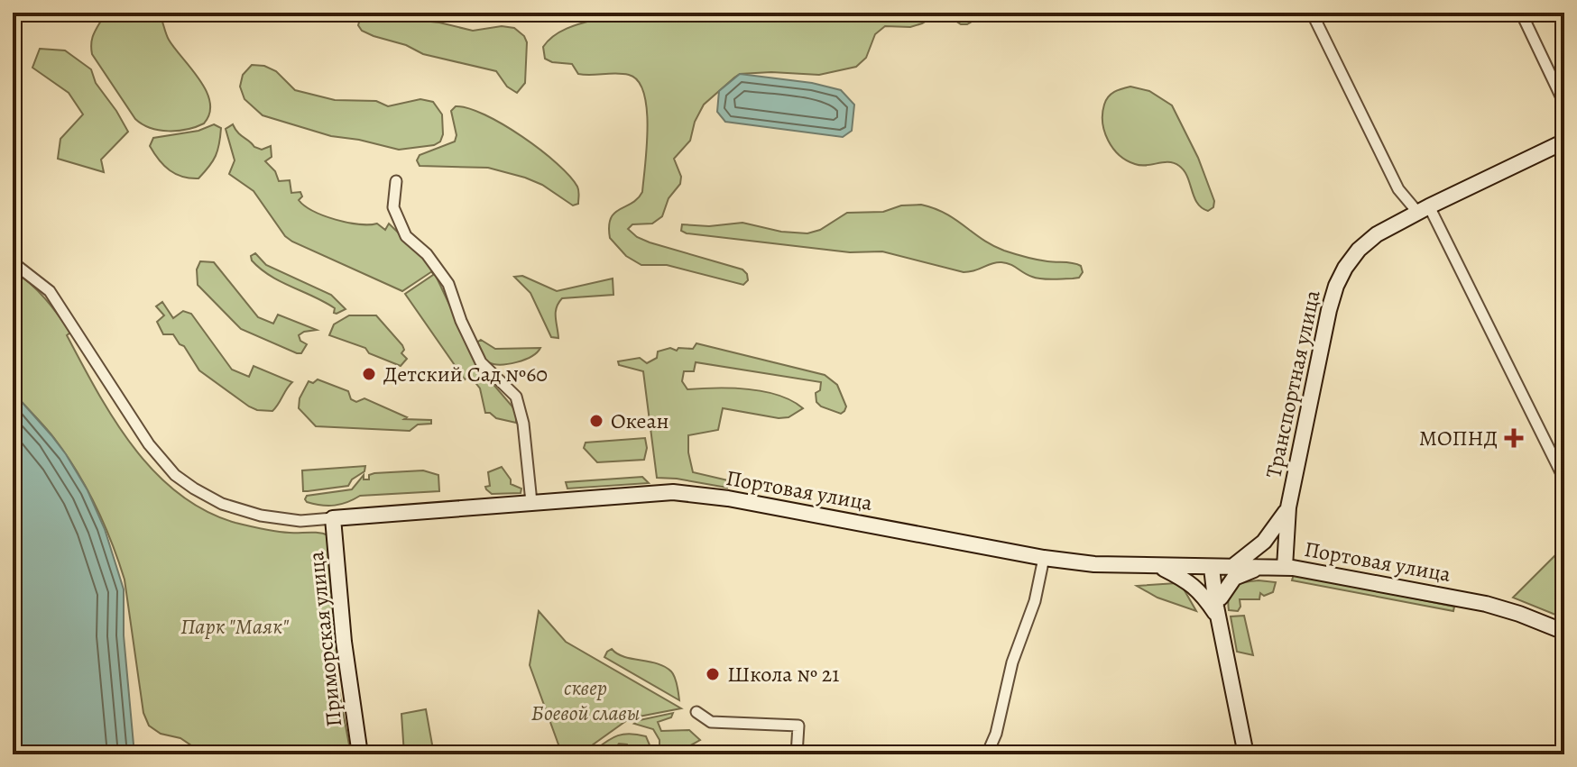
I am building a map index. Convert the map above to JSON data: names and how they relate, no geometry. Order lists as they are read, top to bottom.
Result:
{
  "streets": {
    "main road": ["Транспортная улица", "Портовая улица", "Приморская улица"]
  },
  "crossings": [
    ["Транспортная улица", "Портовая улица"],
    ["Портовая улица", "Приморская улица"]
  ],
  "parks": ["Парк \"Маяк\"", "сквер Боевой славы"],
  "places": {
    "other": ["Детский Сад №60", "Океан", "Школа № 21"],
    "health": ["МОПНД"]
  }
}
